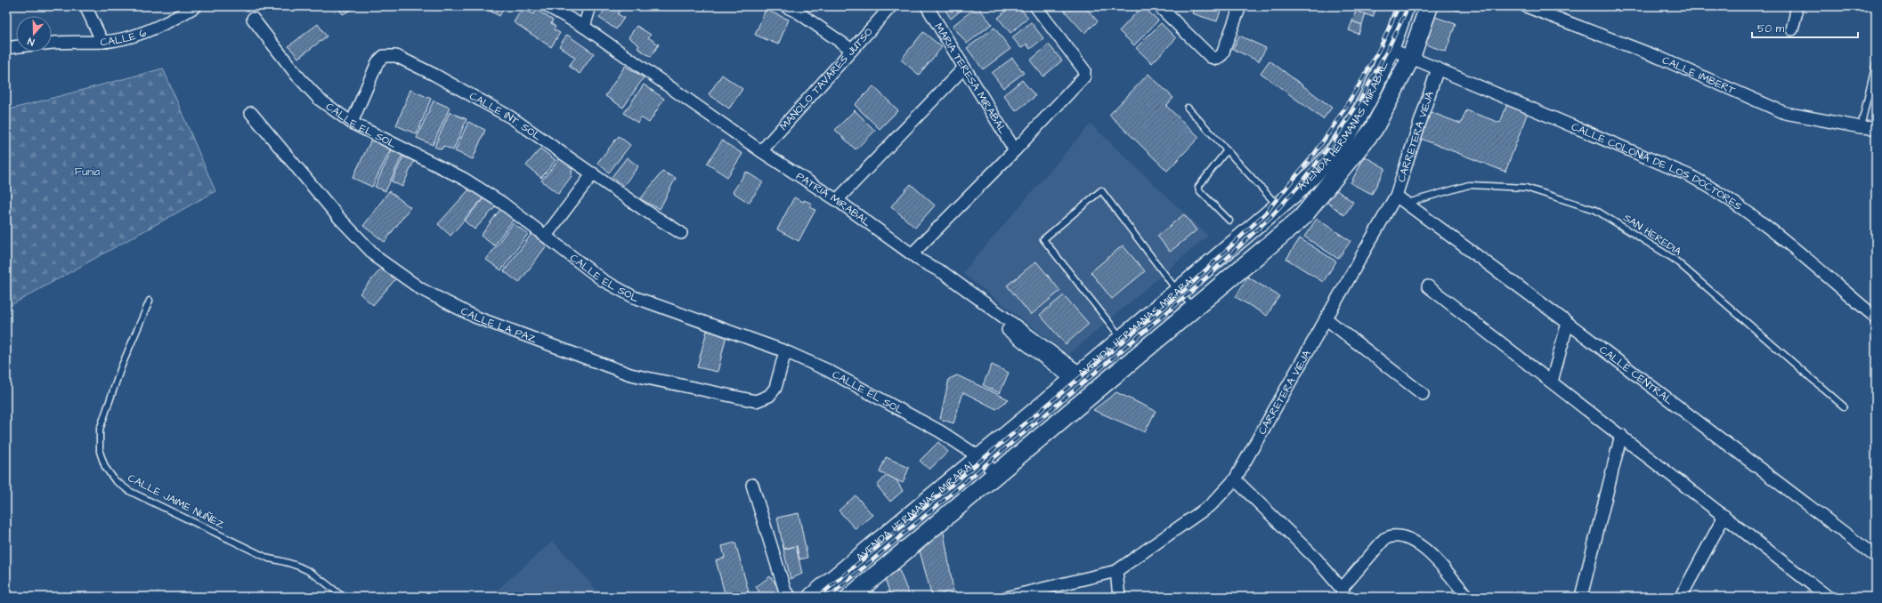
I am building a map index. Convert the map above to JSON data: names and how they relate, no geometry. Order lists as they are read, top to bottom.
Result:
{
  "streets": {
    "main road": ["AVENIDA HERMANAS MIRABAL"],
    "street": [
      "CALLE 6",
      "CALLE IMBERT",
      "MARIA TERESA MIRABAL",
      "MANOLO TAVARES JUTSO",
      "CALLE INT. SOL",
      "CALLE EL SOL",
      "CARRETERA VIEJA",
      "CALLE COLONIA DE LOS DOCTORES",
      "PATRIA MIRABAL",
      "CALLE LA PAZ",
      "CALLE CENTRAL"
    ],
    "lane": ["SAN HEREDIA", "CALLE JAIME NUÑEZ"]
  },
  "crossings": [
    ["MANOLO TAVARES JUTSO", "PATRIA MIRABAL"],
    ["CALLE INT. SOL", "CALLE EL SOL"],
    ["CALLE EL SOL", "AVENIDA HERMANAS MIRABAL"],
    ["CALLE EL SOL", "CALLE LA PAZ"],
    ["AVENIDA HERMANAS MIRABAL", "CALLE COLONIA DE LOS DOCTORES"],
    ["AVENIDA HERMANAS MIRABAL", "PATRIA MIRABAL"],
    ["CARRETERA VIEJA", "CALLE COLONIA DE LOS DOCTORES"],
    ["CARRETERA VIEJA", "CALLE CENTRAL"],
    ["SAN HEREDIA", "CALLE CENTRAL"]
  ],
  "parks": ["Funia"],
  "scale_bar": "50 m",
  "north": "bottom"
}
